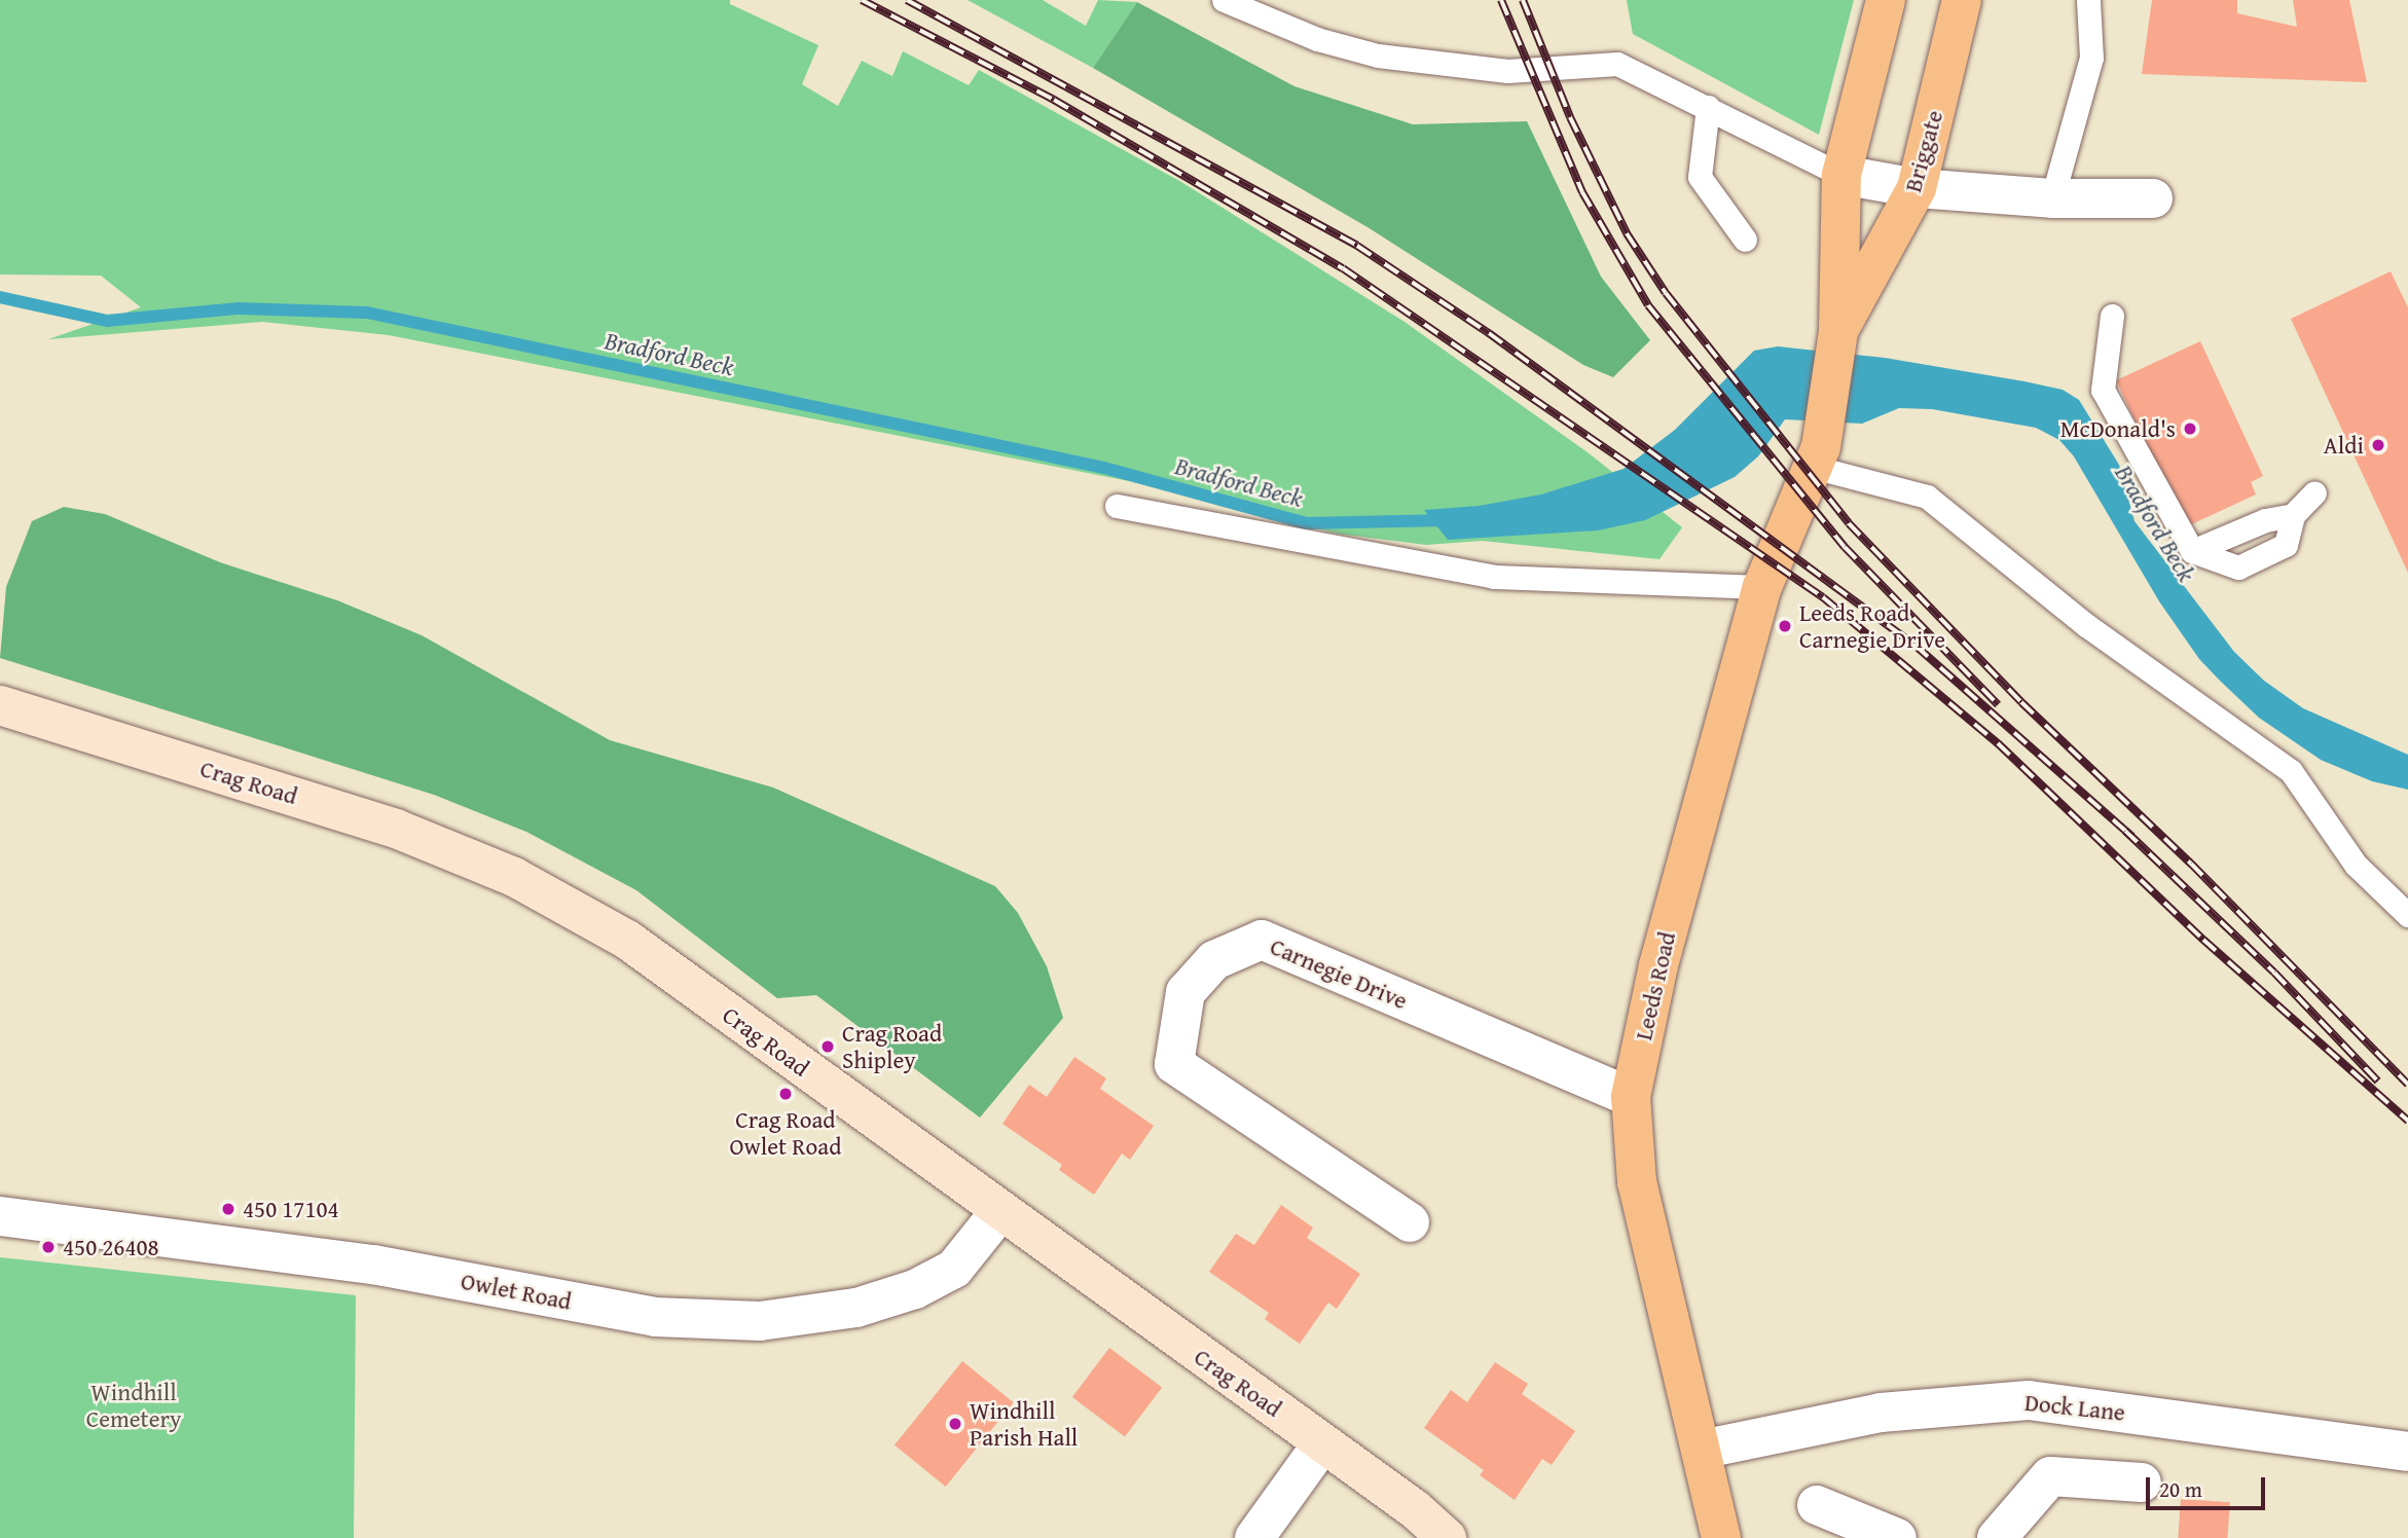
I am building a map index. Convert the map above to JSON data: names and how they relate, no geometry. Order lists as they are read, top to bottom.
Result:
{
  "streets": {
    "main road": ["Briggate", "Crag Road", "Leeds Road"],
    "street": ["Carnegie Drive", "Owlet Road", "Dock Lane"]
  },
  "crossings": [
    ["Briggate", "Leeds Road"],
    ["Crag Road", "Owlet Road"],
    ["Carnegie Drive", "Leeds Road"],
    ["Leeds Road", "Dock Lane"]
  ],
  "water": ["Bradford Beck"],
  "parks": ["Windhill Cemetery"],
  "places": [
    "McDonald's",
    "Aldi",
    "Leeds Road Carnegie Drive",
    "Crag Road Shipley",
    "Crag Road Owlet Road",
    "450 17104",
    "450 26408",
    "Windhill Parish Hall"
  ],
  "scale_bar": "20 m"
}
